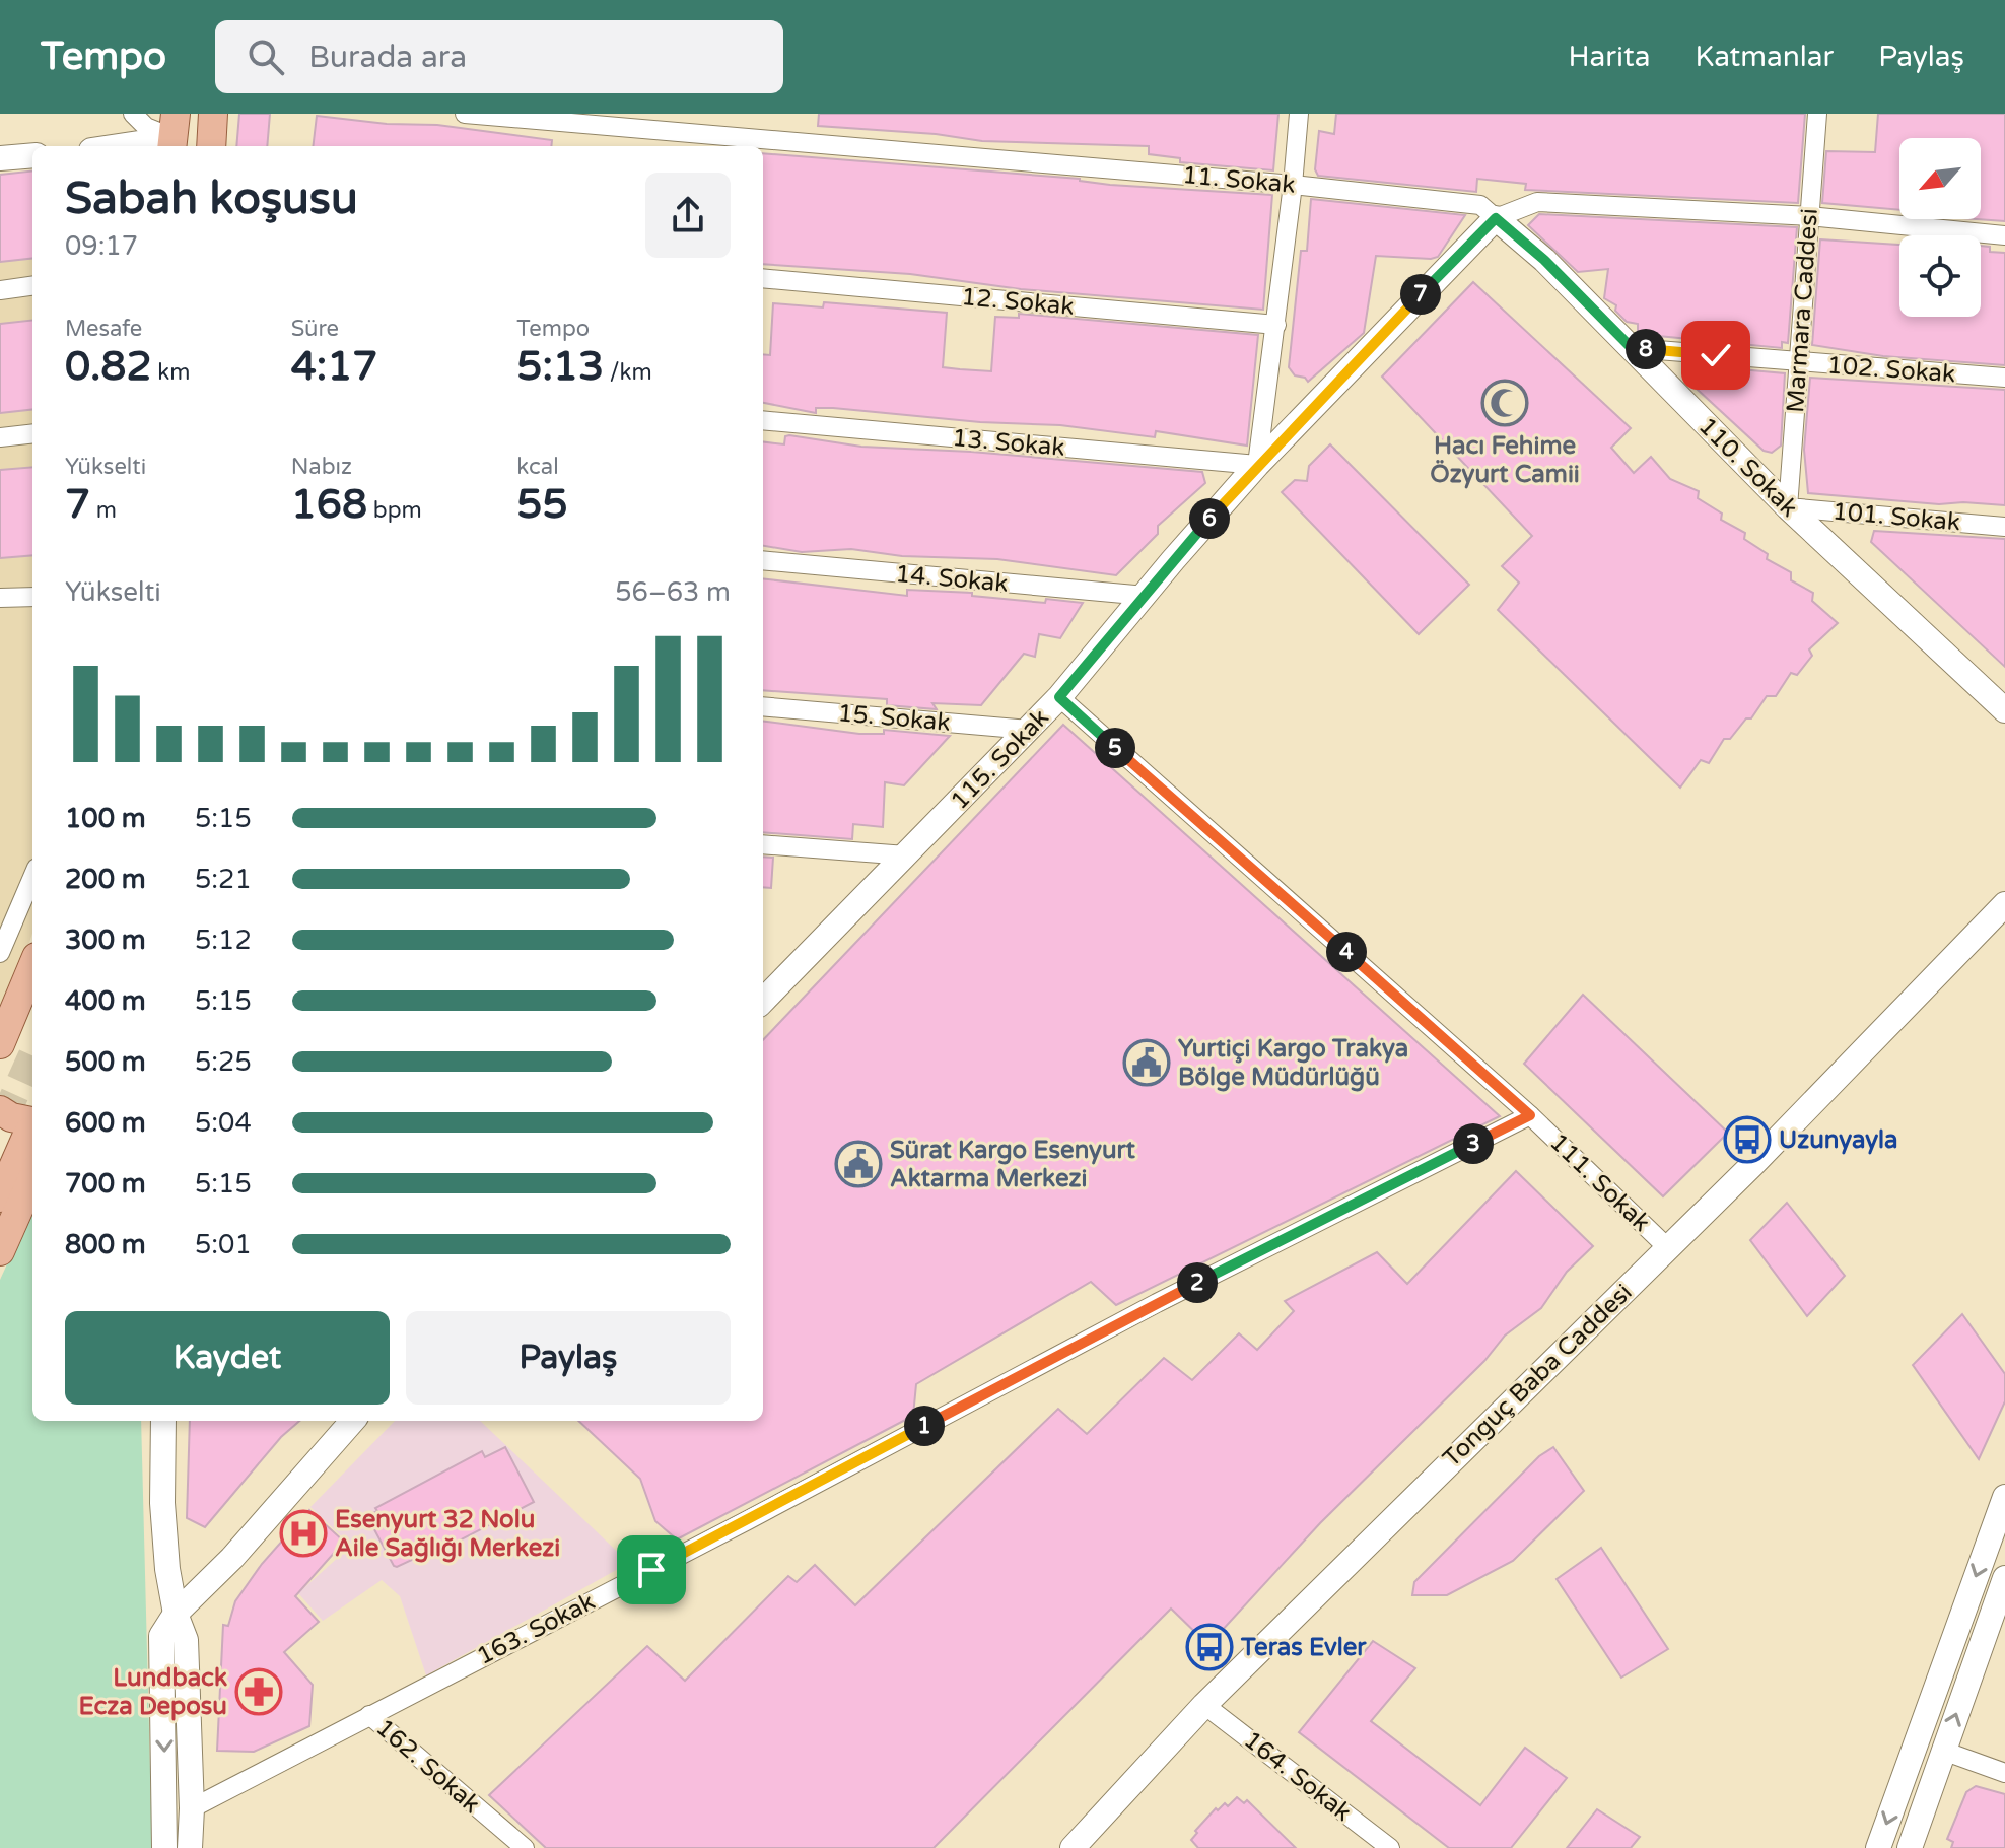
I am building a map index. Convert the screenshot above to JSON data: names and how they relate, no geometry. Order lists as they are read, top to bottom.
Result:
{
  "streets": {
    "street": [
      "11. Sokak",
      "12. Sokak",
      "Marmara Caddesi",
      "102. Sokak",
      "13. Sokak",
      "110. Sokak",
      "101. Sokak",
      "14. Sokak",
      "15. Sokak",
      "115. Sokak",
      "111. Sokak",
      "Tonguç Baba Caddesi",
      "163. Sokak",
      "162. Sokak",
      "164. Sokak"
    ]
  },
  "crossings": [
    ["11. Sokak", "110. Sokak"],
    ["11. Sokak", "115. Sokak"],
    ["Marmara Caddesi", "102. Sokak"],
    ["Marmara Caddesi", "110. Sokak"],
    ["Marmara Caddesi", "101. Sokak"],
    ["102. Sokak", "110. Sokak"],
    ["13. Sokak", "115. Sokak"],
    ["110. Sokak", "101. Sokak"],
    ["110. Sokak", "115. Sokak"],
    ["14. Sokak", "115. Sokak"],
    ["15. Sokak", "115. Sokak"],
    ["115. Sokak", "111. Sokak"],
    ["111. Sokak", "Tonguç Baba Caddesi"],
    ["111. Sokak", "163. Sokak"],
    ["Tonguç Baba Caddesi", "164. Sokak"],
    ["163. Sokak", "162. Sokak"]
  ],
  "places": {
    "mosque": ["Hacı Fehime Özyurt Camii"],
    "public building": ["Yurtiçi Kargo Trakya Bölge Müdürlüğü", "Sürat Kargo Esenyurt Aktarma Merkezi"],
    "bus stop": ["Uzunyayla", "Teras Evler"],
    "hospital": ["Esenyurt 32 Nolu Aile Sağlığı Merkezi"],
    "pharmacy": ["Lundback Ecza Deposu"]
  },
  "north": "bottom left",
  "page": {
    "header": "Tempo",
    "search": "Burada ara",
    "nav": ["Harita", "Katmanlar", "Paylaş"],
    "heading": ["Sabah koşusu", "09:17"],
    "pins": [
      "7",
      "8",
      "6",
      "5",
      "4",
      "3",
      "2",
      "1"
    ],
    "stats": [
      ["Mesafe", "0.82 km"],
      ["Süre", "4:17"],
      ["Tempo", "5:13 /km"],
      ["Yükselti", "7 m"],
      ["Nabız", "168 bpm"],
      ["kcal", "55"]
    ],
    "chart": ["Yükselti", "56–63 m"],
    "list": [
      {
        "name": "100 m",
        "note": "5:15"
      },
      {
        "name": "200 m",
        "note": "5:21"
      },
      {
        "name": "300 m",
        "note": "5:12"
      },
      {
        "name": "400 m",
        "note": "5:15"
      },
      {
        "name": "500 m",
        "note": "5:25"
      },
      {
        "name": "600 m",
        "note": "5:04"
      },
      {
        "name": "700 m",
        "note": "5:15"
      },
      {
        "name": "800 m",
        "note": "5:01"
      }
    ],
    "buttons": ["Kaydet", "Paylaş"]
  }
}
